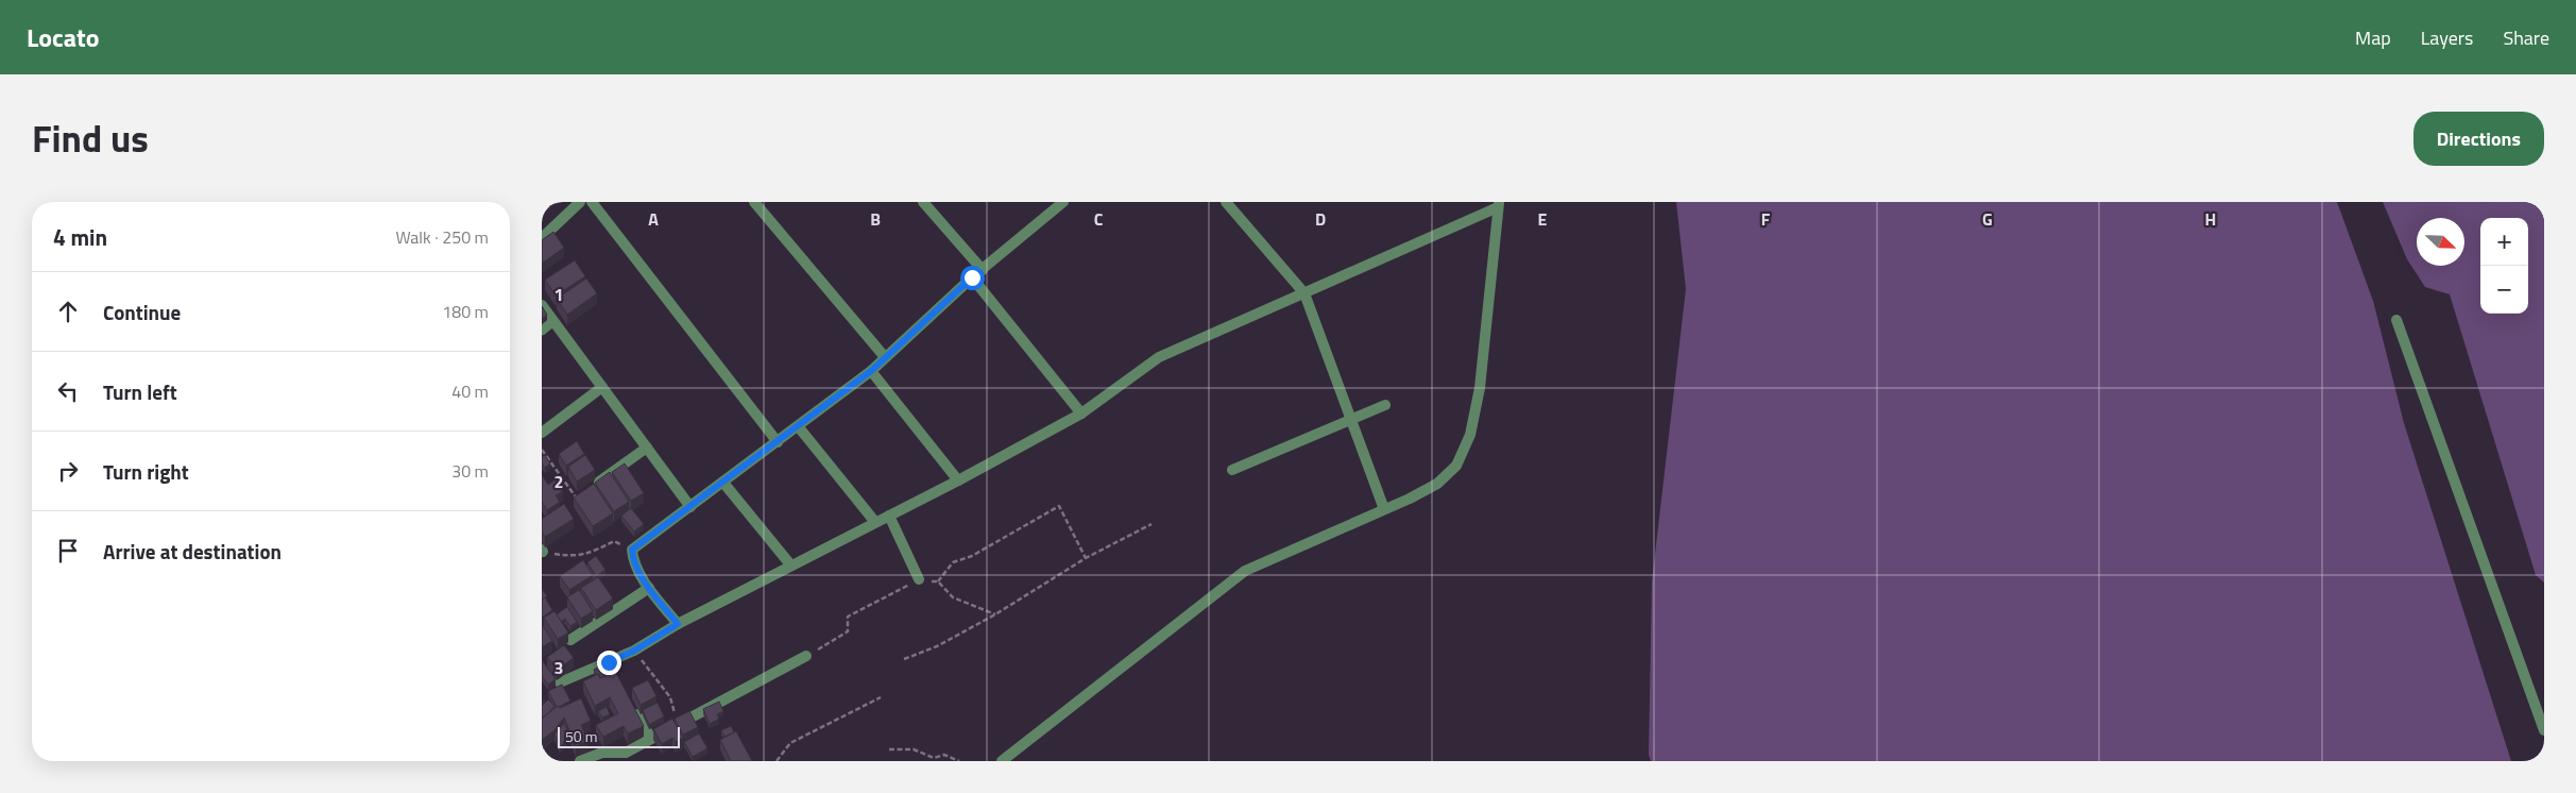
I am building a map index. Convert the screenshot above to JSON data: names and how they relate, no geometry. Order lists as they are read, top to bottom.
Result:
{
  "scale_bar": "50 m",
  "north": "bottom right",
  "page": {
    "header": "Locato",
    "nav": ["Map", "Layers", "Share"],
    "title": "Find us",
    "buttons": "Directions",
    "heading": ["4 min", "Walk · 250 m"],
    "map_buttons": ["+", "−"],
    "list": [
      ["Continue", "180 m"],
      ["Turn left", "40 m"],
      ["Turn right", "30 m"],
      "Arrive at destination"
    ],
    "scale": "50 m"
  },
  "grid": {
    "columns": [
      "A",
      "B",
      "C",
      "D",
      "E",
      "F",
      "G",
      "H"
    ],
    "rows": ["1", "2", "3"]
  }
}
